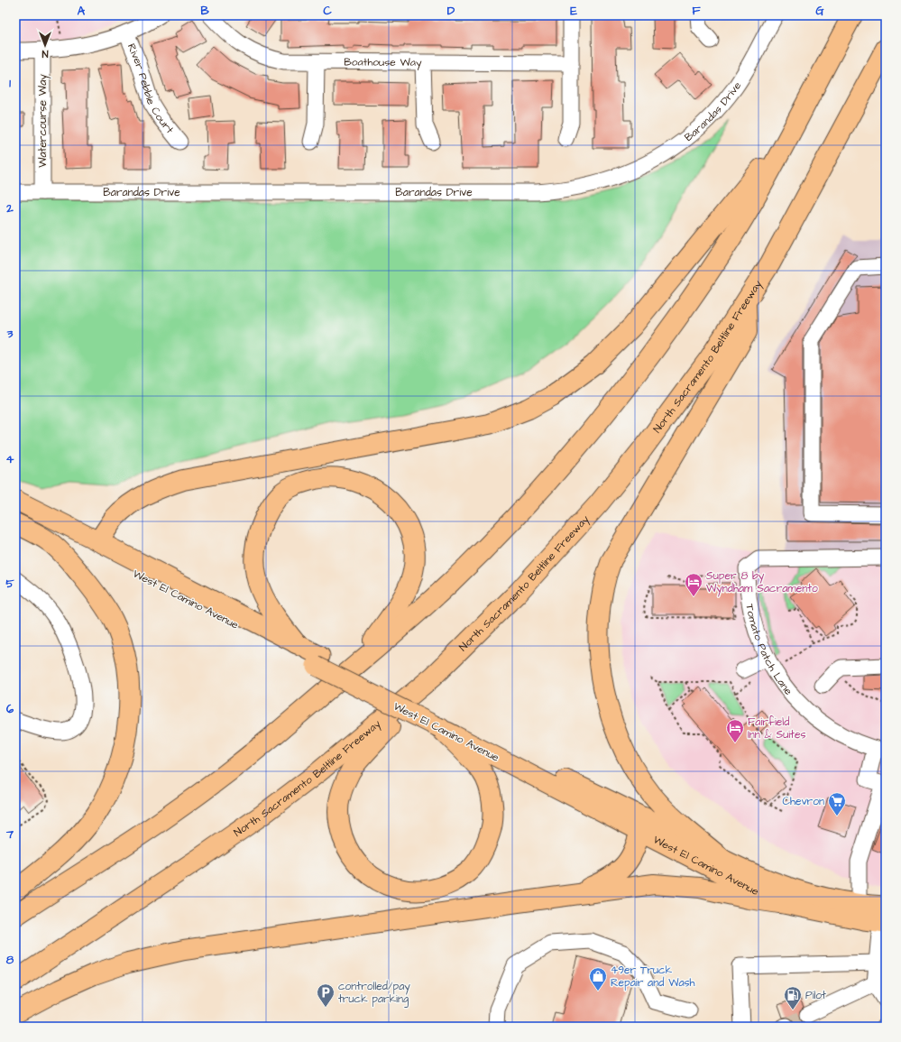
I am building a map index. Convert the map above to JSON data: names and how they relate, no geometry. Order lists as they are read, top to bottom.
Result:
{
  "streets": {
    "highway": ["North Sacramento Beltline Freeway"],
    "main road": ["West El Camino Avenue"],
    "street": [
      "Boathouse Way",
      "River Pebble Court",
      "Barandas Drive",
      "Watercourse Way",
      "Tomato Patch Lane"
    ]
  },
  "crossings": [
    ["Barandas Drive", "Watercourse Way"]
  ],
  "places": {
    "hotel": ["Super 8 by Wyndham Sacramento", "Fairfield Inn & Suites"],
    "supermarket": ["Chevron"],
    "shop": ["49er Truck Repair and Wash"],
    "parking": ["controlled/pay truck parking"],
    "fuel station": ["Pilot"]
  },
  "north": "bottom",
  "grid": {
    "columns": [
      "A",
      "B",
      "C",
      "D",
      "E",
      "F",
      "G"
    ],
    "rows": [
      "1",
      "2",
      "3",
      "4",
      "5",
      "6",
      "7",
      "8"
    ]
  }
}
